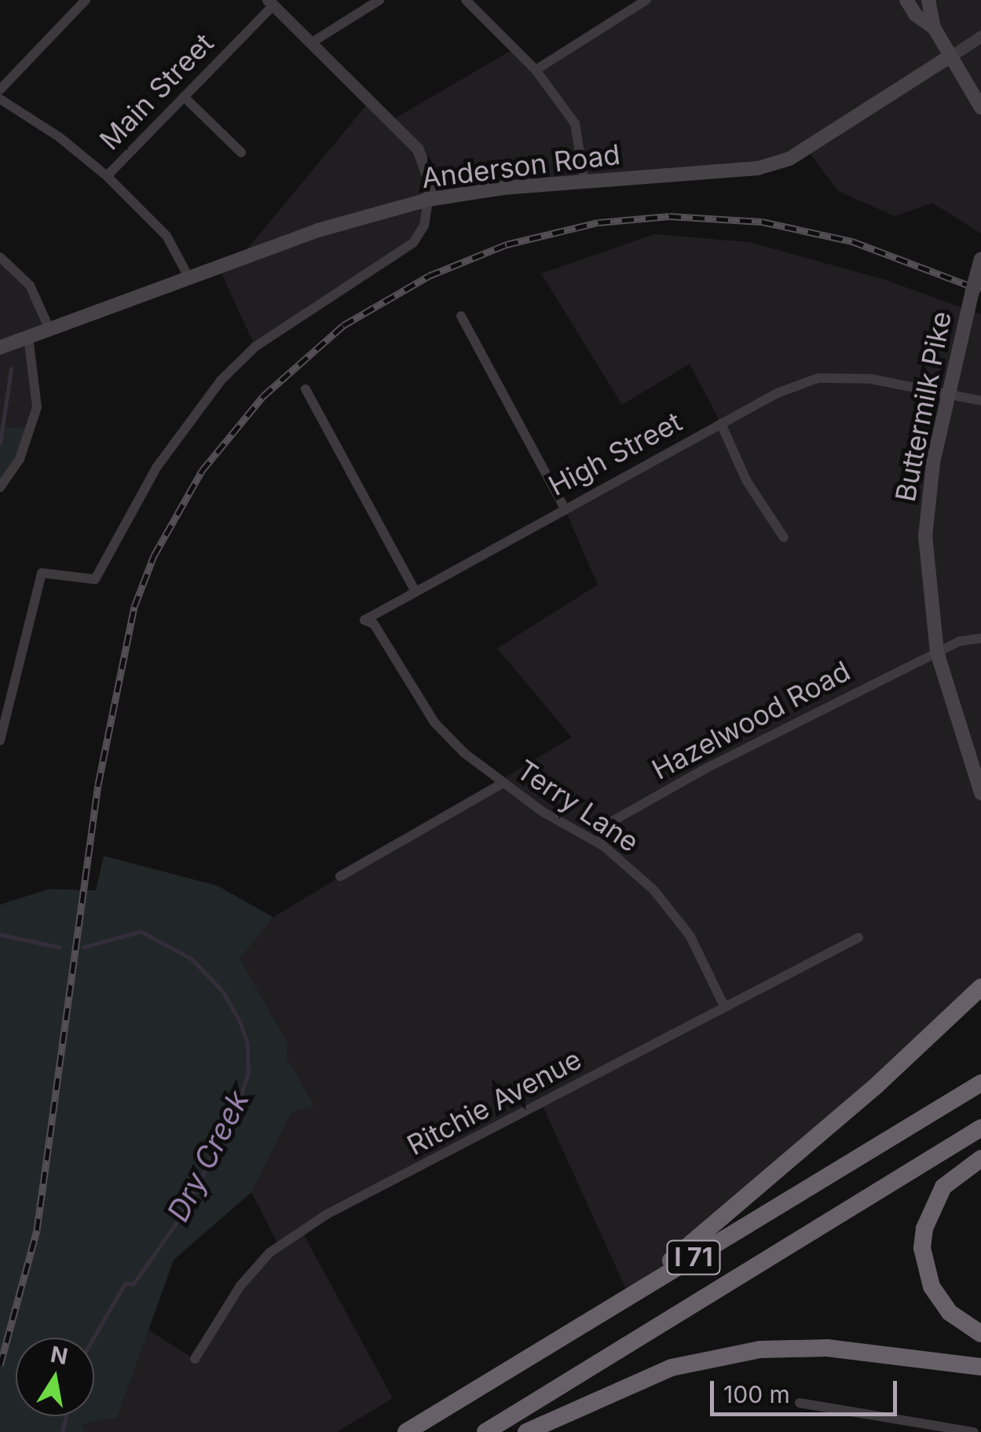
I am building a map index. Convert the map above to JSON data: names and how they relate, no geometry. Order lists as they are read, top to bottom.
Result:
{
  "streets": {
    "highway": ["I 71"],
    "main road": ["Anderson Road", "Buttermilk Pike"],
    "street": [
      "Main Street",
      "High Street",
      "Hazelwood Road",
      "Terry Lane",
      "Ritchie Avenue"
    ]
  },
  "crossings": [
    ["Buttermilk Pike", "High Street"],
    ["Buttermilk Pike", "Hazelwood Road"],
    ["High Street", "Terry Lane"],
    ["Hazelwood Road", "Terry Lane"],
    ["Terry Lane", "Ritchie Avenue"]
  ],
  "water": ["Dry Creek"],
  "scale_bar": "100 m",
  "north": "top"
}
